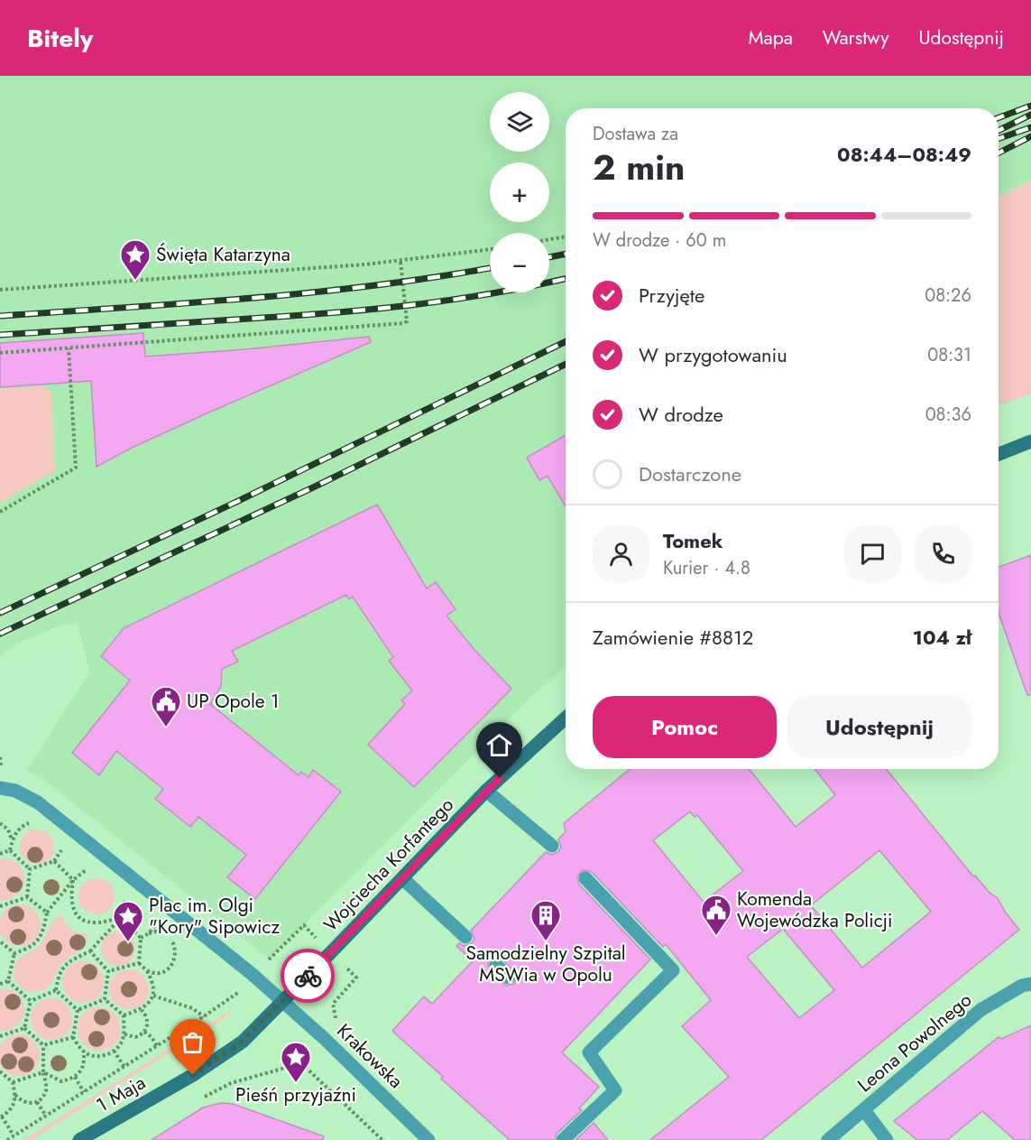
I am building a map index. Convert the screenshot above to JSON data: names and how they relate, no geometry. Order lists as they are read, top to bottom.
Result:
{
  "streets": {
    "street": [
      "Wojciecha Korfantego",
      "Leona Powolnego",
      "Krakowska",
      "1 Maja"
    ]
  },
  "crossings": [
    ["Wojciecha Korfantego", "Krakowska"],
    ["Wojciecha Korfantego", "1 Maja"],
    ["Krakowska", "1 Maja"]
  ],
  "places": {
    "place": ["Święta Katarzyna", "Plac im. Olgi \"Kory\" Sipowicz", "Pieśń przyjaźni"],
    "public building": ["UP Opole 1", "Komenda Wojewódzka Policji"],
    "building": ["Samodzielny Szpital MSWia w Opolu"]
  },
  "page": {
    "header": "Bitely",
    "nav": ["Mapa", "Warstwy", "Udostępnij"],
    "map_buttons": ["+", "−"],
    "heading": ["2 min", "Dostawa za", "08:44–08:49"],
    "panel": [
      "Tomek",
      "Kurier · 4.8",
      "Zamówienie #8812",
      "104 zł"
    ],
    "bar": "W drodze · 60 m",
    "list": [
      ["Przyjęte", "08:26"],
      ["W przygotowaniu", "08:31"],
      ["W drodze", "08:36"],
      "Dostarczone"
    ],
    "buttons": ["Pomoc", "Udostępnij"]
  }
}
